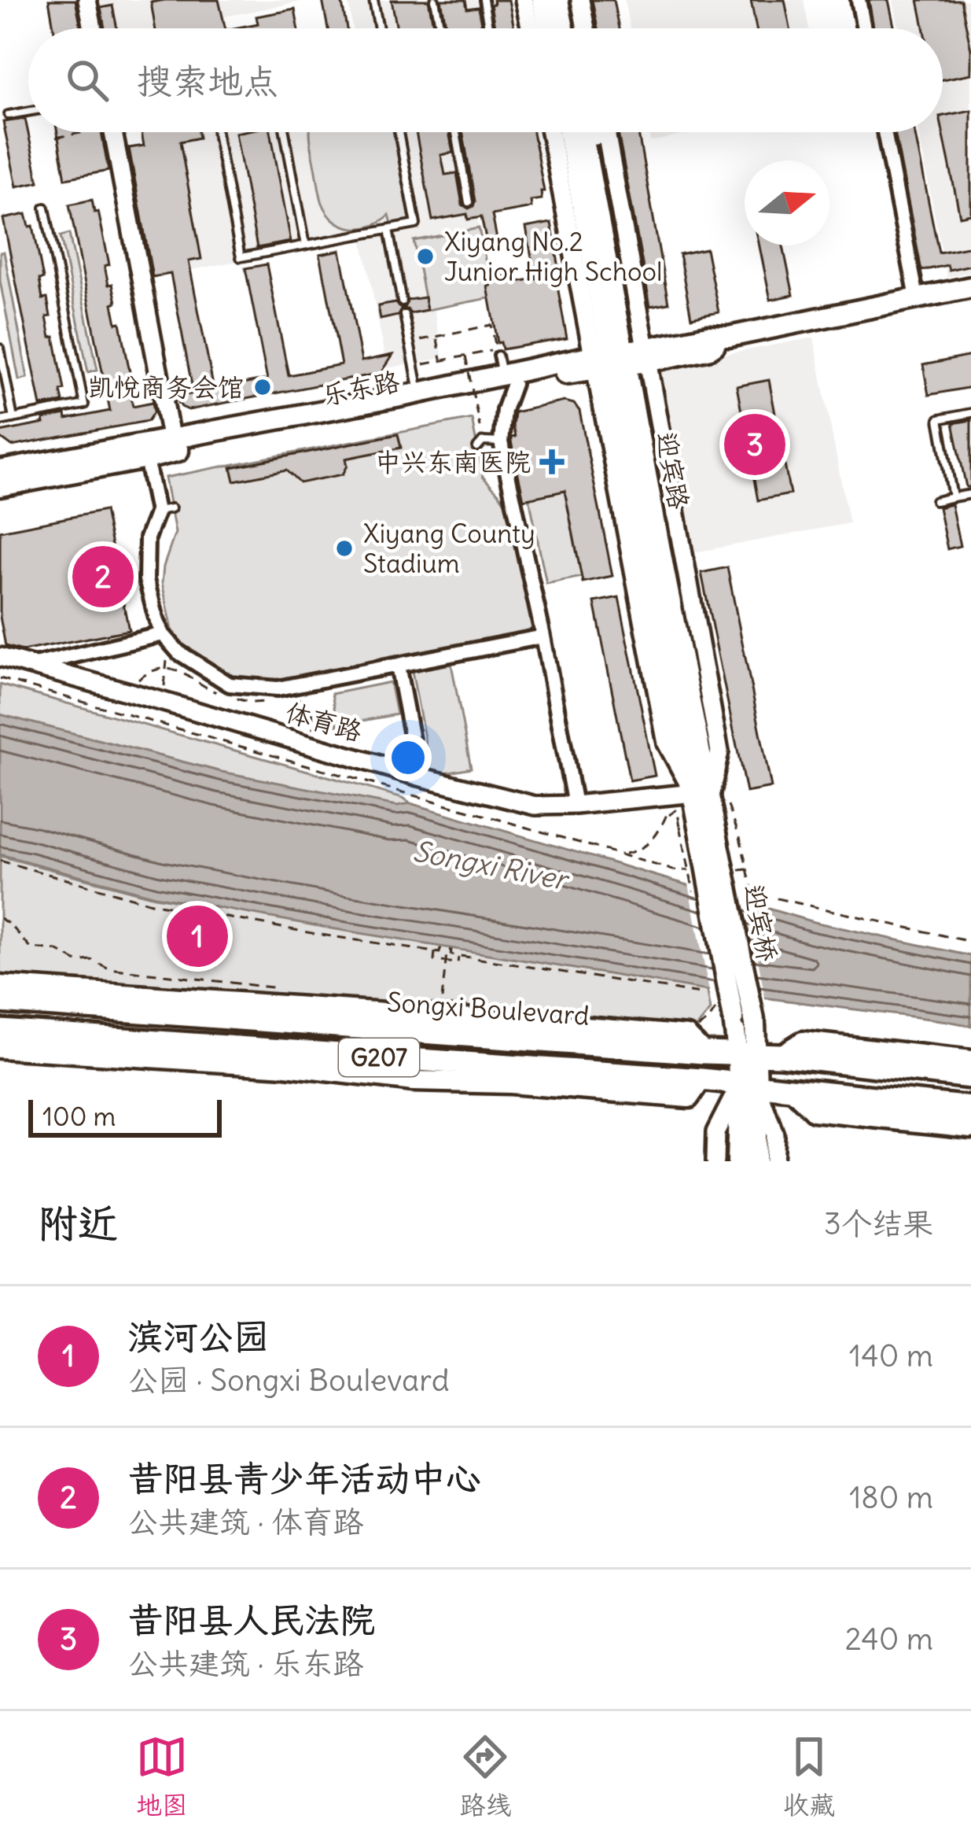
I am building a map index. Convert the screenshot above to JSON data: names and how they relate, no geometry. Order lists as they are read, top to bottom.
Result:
{
  "streets": {
    "highway": ["Songxi Boulevard", "G207"],
    "main road": ["乐东路", "迎宾路", "迎宾桥"],
    "street": ["体育路"]
  },
  "crossings": [
    ["乐东路", "迎宾路"],
    ["迎宾路", "体育路"],
    ["迎宾路", "迎宾桥"],
    ["迎宾桥", "Songxi Boulevard"]
  ],
  "water": ["Songxi River"],
  "places": {
    "other": ["Xiyang No.2 Junior High School", "凯悦商务会馆", "Xiyang County Stadium"],
    "health": ["中兴东南医院"]
  },
  "scale_bar": "100 m",
  "north": "right",
  "page": {
    "search": "搜索地点",
    "pins": ["3", "2", "1"],
    "scale": "100 m",
    "heading": ["附近", "3个结果"],
    "list": [
      {
        "mark": "1",
        "name": "滨河公园",
        "note": "公园 · Songxi Boulevard",
        "value": "140 m"
      },
      {
        "mark": "2",
        "name": "昔阳县青少年活动中心",
        "note": "公共建筑 · 体育路",
        "value": "180 m"
      },
      {
        "mark": "3",
        "name": "昔阳县人民法院",
        "note": "公共建筑 · 乐东路",
        "value": "240 m"
      }
    ],
    "nav": ["地图", "路线", "收藏"]
  }
}
